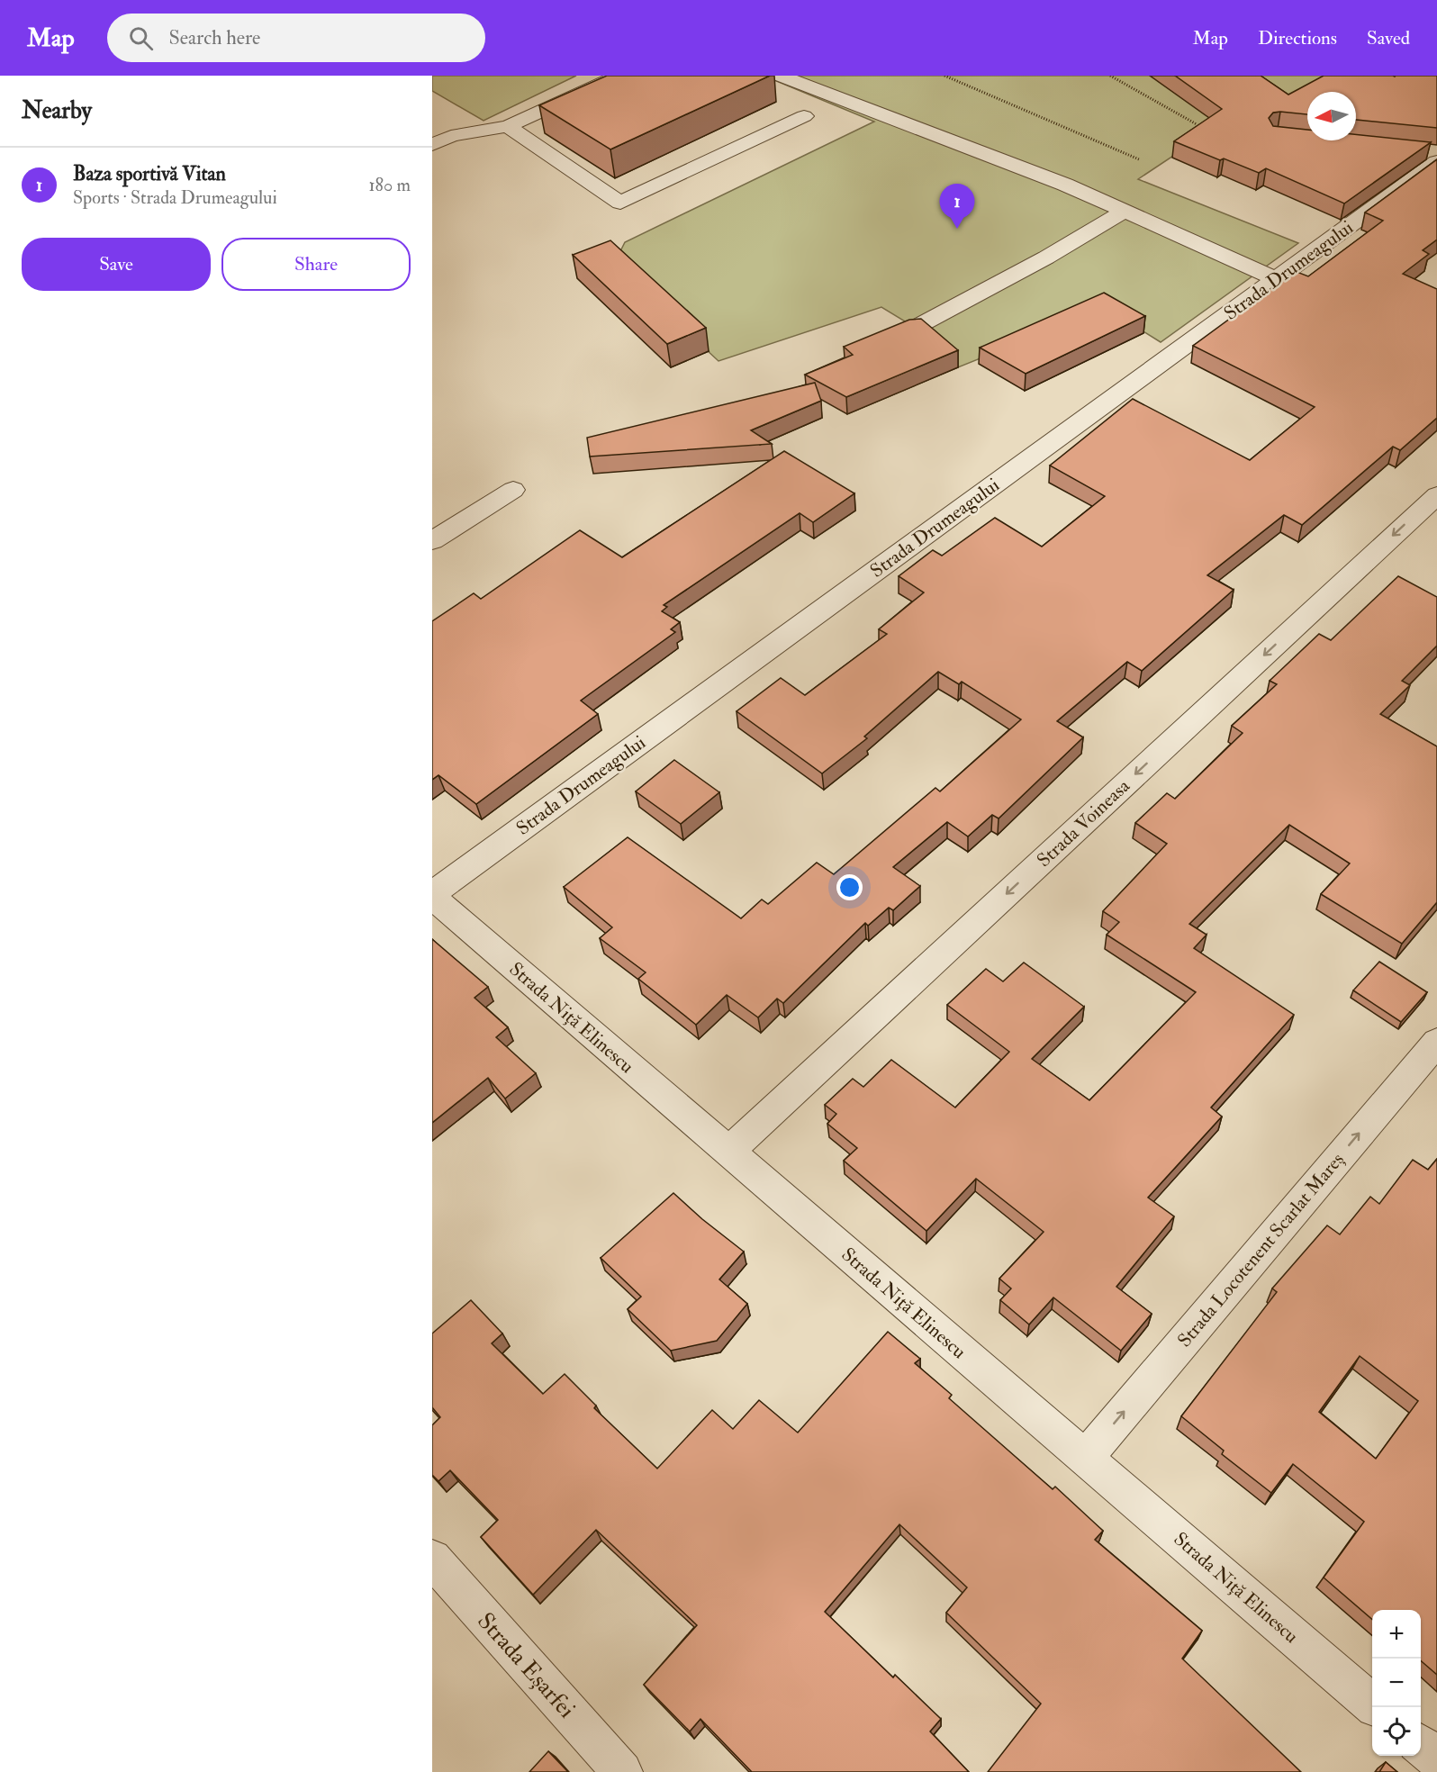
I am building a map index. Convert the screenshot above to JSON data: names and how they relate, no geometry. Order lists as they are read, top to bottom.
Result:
{
  "streets": {
    "street": [
      "Strada Drumeagului",
      "Strada Voineasa",
      "Strada Niță Elinescu",
      "Strada Locotenent Scarlat Mareș",
      "Strada Eșarfei"
    ]
  },
  "crossings": [
    ["Strada Drumeagului", "Strada Niță Elinescu"],
    ["Strada Voineasa", "Strada Niță Elinescu"],
    ["Strada Niță Elinescu", "Strada Locotenent Scarlat Mareș"]
  ],
  "one_way": ["Strada Voineasa", "Strada Locotenent Scarlat Mareș"],
  "north": "left",
  "page": {
    "header": "Map",
    "search": "Search here",
    "nav": ["Map", "Directions", "Saved"],
    "heading": "Nearby",
    "list": [
      {
        "mark": "1",
        "name": "Baza sportivă Vitan",
        "note": "Sports · Strada Drumeagului",
        "value": "180 m"
      }
    ],
    "pins": "1",
    "buttons": ["Save", "Share"],
    "map_buttons": ["+", "−"]
  }
}
